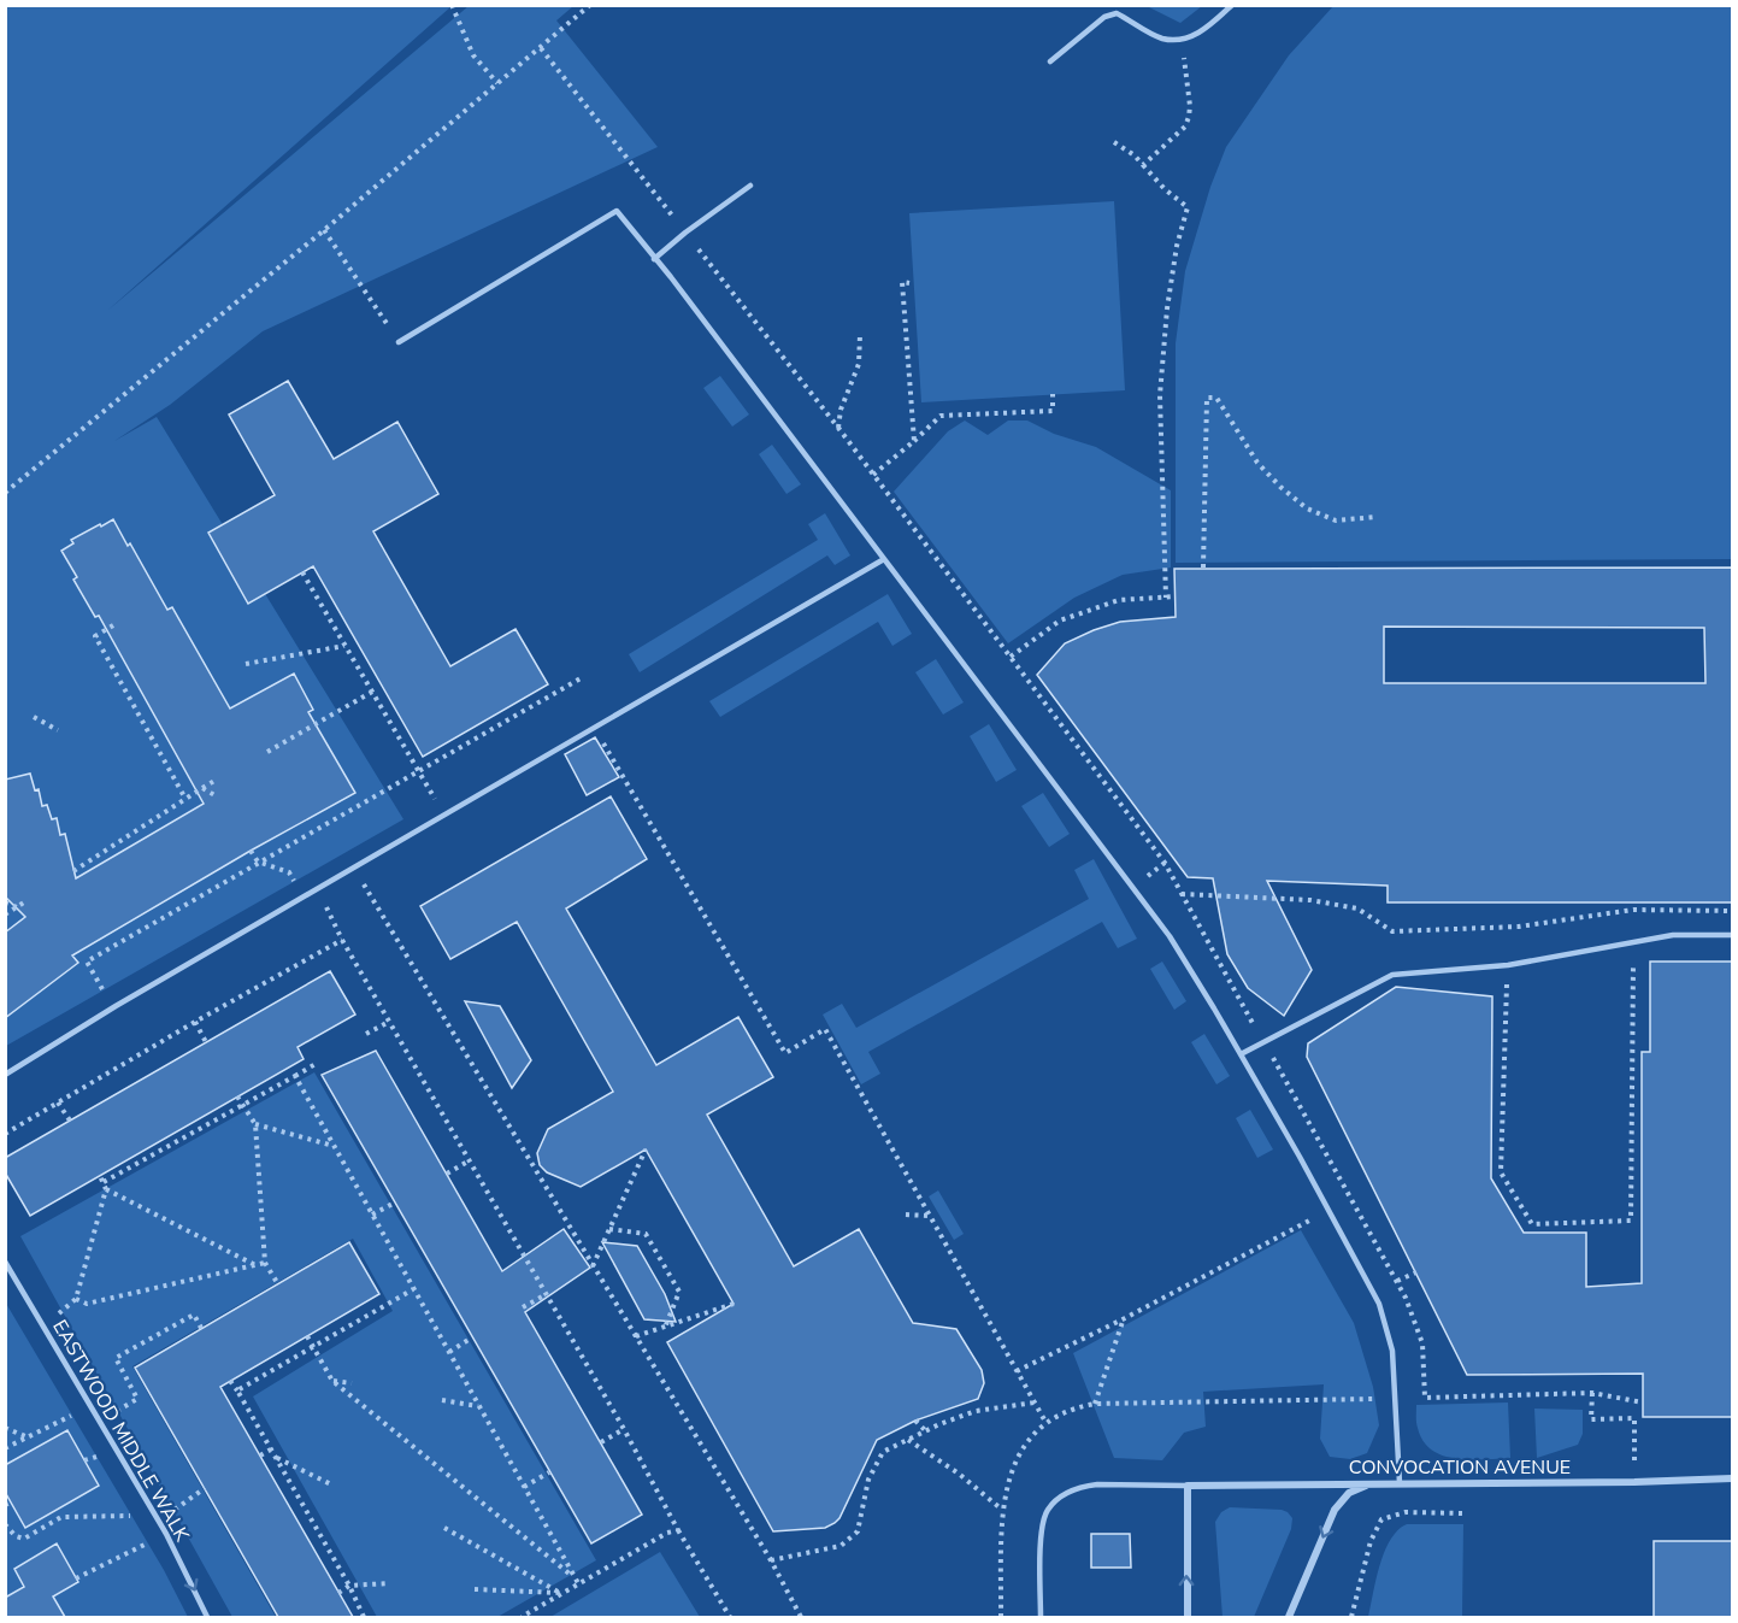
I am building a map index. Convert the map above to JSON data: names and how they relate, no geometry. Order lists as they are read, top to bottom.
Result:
{
  "streets": {
    "street": ["CONVOCATION AVENUE"],
    "lane": ["EASTWOOD MIDDLE WALK"]
  }
}
